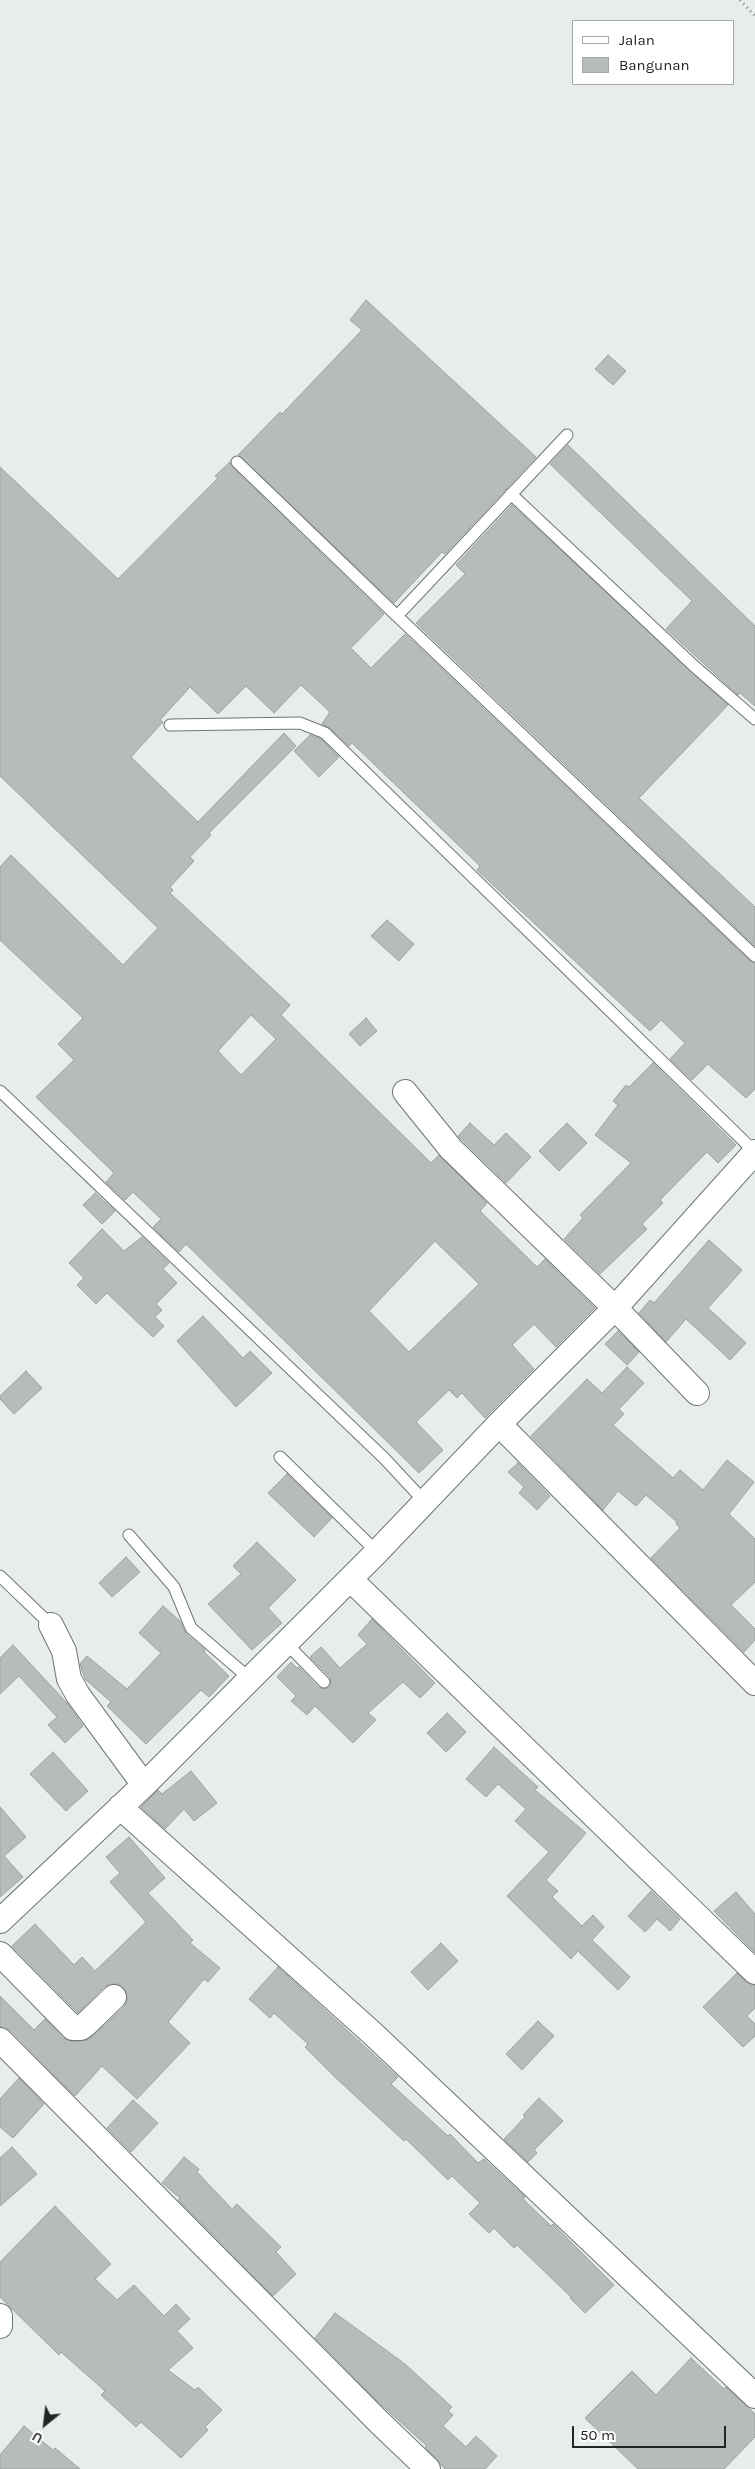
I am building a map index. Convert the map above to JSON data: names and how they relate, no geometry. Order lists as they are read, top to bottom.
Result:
{
  "legend": ["Jalan", "Bangunan"],
  "scale_bar": "50 m",
  "north": "bottom left"
}
